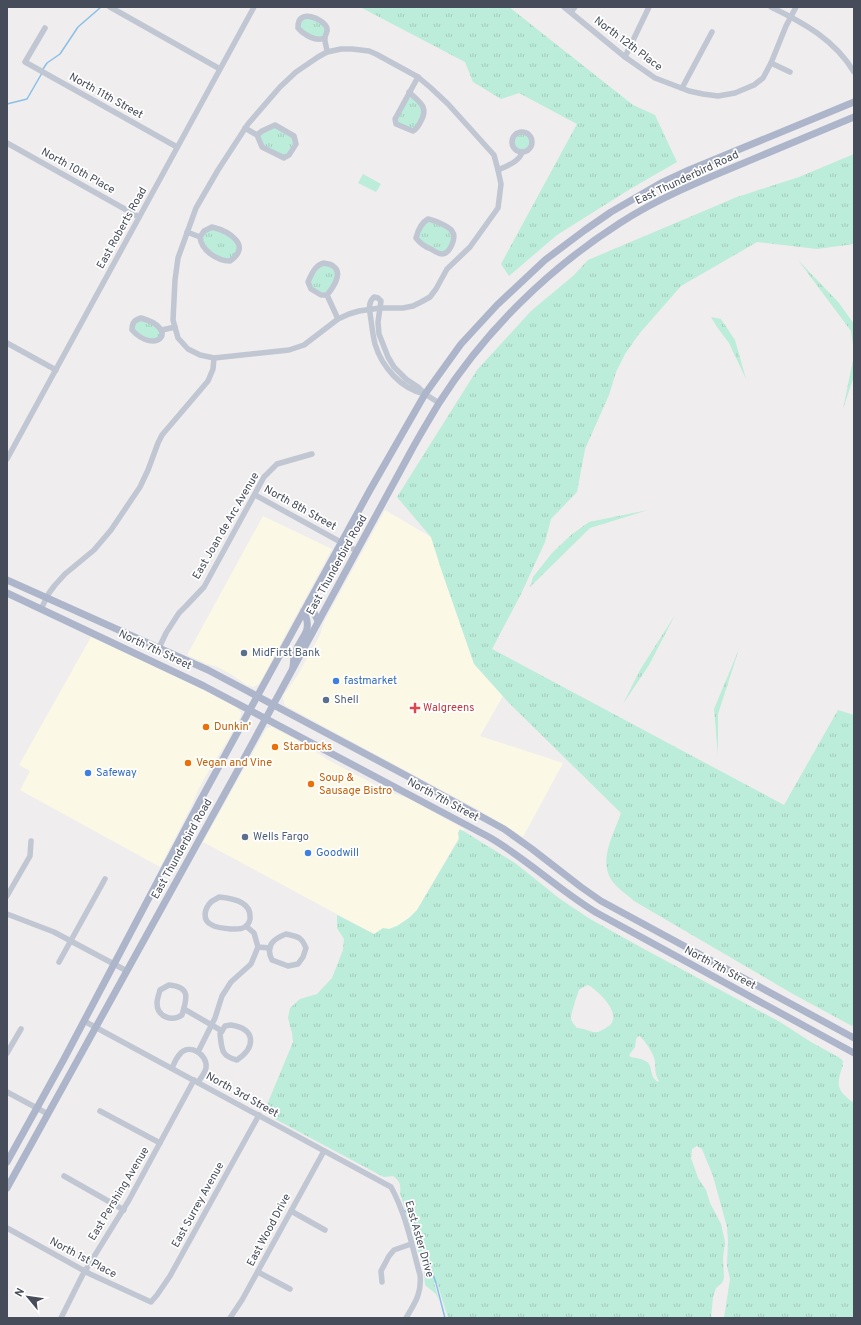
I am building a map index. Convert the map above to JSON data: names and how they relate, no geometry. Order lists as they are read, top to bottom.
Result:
{
  "streets": {
    "main road": ["East Thunderbird Road", "North 7th Street"],
    "street": [
      "North 12th Place",
      "North 11th Street",
      "North 10th Place",
      "East Roberts Road",
      "North 8th Street",
      "East Joan de Arc Avenue",
      "North 3rd Street",
      "East Pershing Avenue",
      "East Surrey Avenue",
      "East Wood Drive",
      "East Aster Drive",
      "North 1st Place"
    ]
  },
  "crossings": [
    ["North 11th Street", "East Roberts Road"],
    ["North 10th Place", "East Roberts Road"],
    ["East Thunderbird Road", "North 8th Street"],
    ["East Thunderbird Road", "North 7th Street"],
    ["East Thunderbird Road", "North 3rd Street"],
    ["North 8th Street", "East Joan de Arc Avenue"],
    ["East Joan de Arc Avenue", "North 7th Street"],
    ["North 3rd Street", "East Pershing Avenue"],
    ["North 3rd Street", "East Surrey Avenue"],
    ["North 3rd Street", "East Wood Drive"],
    ["North 3rd Street", "East Aster Drive"],
    ["East Pershing Avenue", "North 1st Place"],
    ["East Surrey Avenue", "North 1st Place"]
  ],
  "places": {
    "other": [
      "MidFirst Bank",
      "fastmarket",
      "Shell",
      "Dunkin'",
      "Starbucks",
      "Vegan and Vine",
      "Safeway",
      "Soup & Sausage Bistro",
      "Wells Fargo",
      "Goodwill"
    ],
    "health": ["Walgreens"]
  },
  "north": "top left"
}
